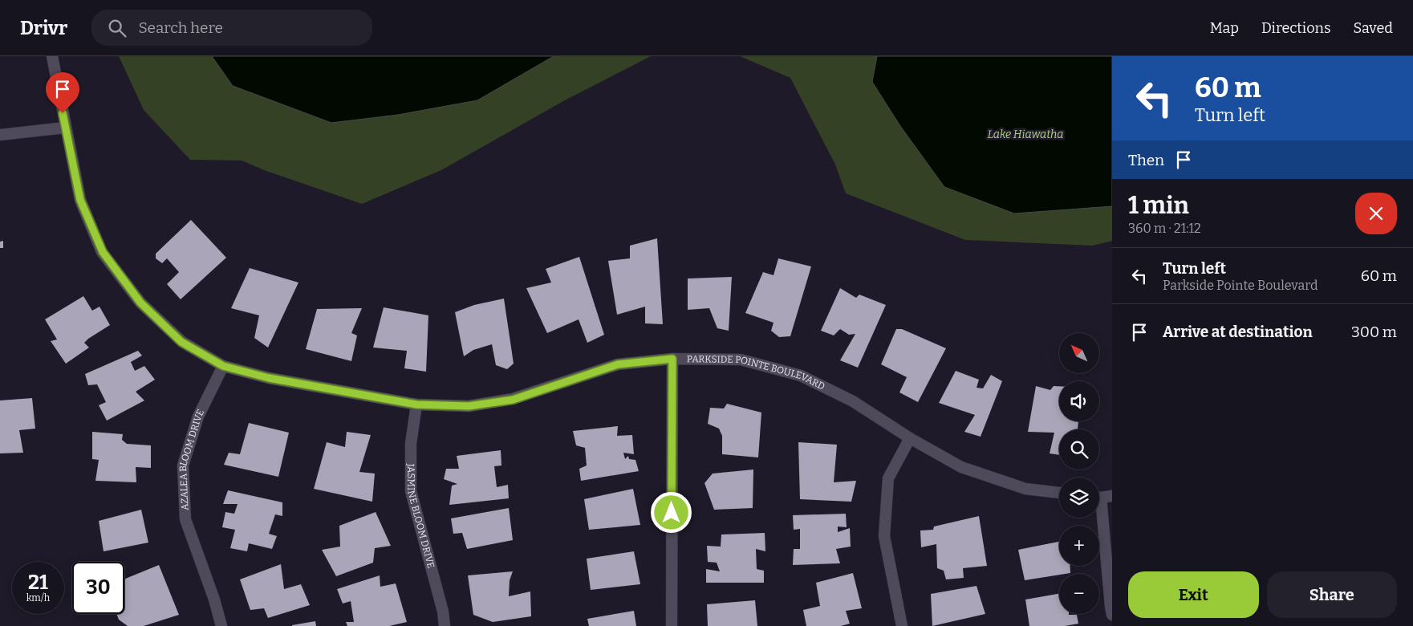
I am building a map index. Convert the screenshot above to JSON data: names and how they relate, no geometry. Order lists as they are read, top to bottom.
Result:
{
  "streets": {
    "street": ["PARKSIDE POINTE BOULEVARD", "AZALEA BLOOM DRIVE", "JASMINE BLOOM DRIVE"]
  },
  "crossings": [
    ["PARKSIDE POINTE BOULEVARD", "AZALEA BLOOM DRIVE"],
    ["PARKSIDE POINTE BOULEVARD", "JASMINE BLOOM DRIVE"]
  ],
  "water": ["Lake Hiawatha"],
  "north": "top left",
  "page": {
    "header": "Drivr",
    "search": "Search here",
    "nav": ["Map", "Directions", "Saved"],
    "turn": ["60 m", "Turn left"],
    "then": "Then",
    "heading": ["1 min", "360 m · 21:12"],
    "list": [
      {
        "name": "Turn left",
        "note": "Parkside Pointe Boulevard",
        "value": "60 m"
      },
      {
        "name": "Arrive at destination",
        "value": "300 m"
      }
    ],
    "map_buttons": ["+", "−"],
    "speed": "21 km/h",
    "limit": "30",
    "buttons": ["Exit", "Share"]
  }
}
